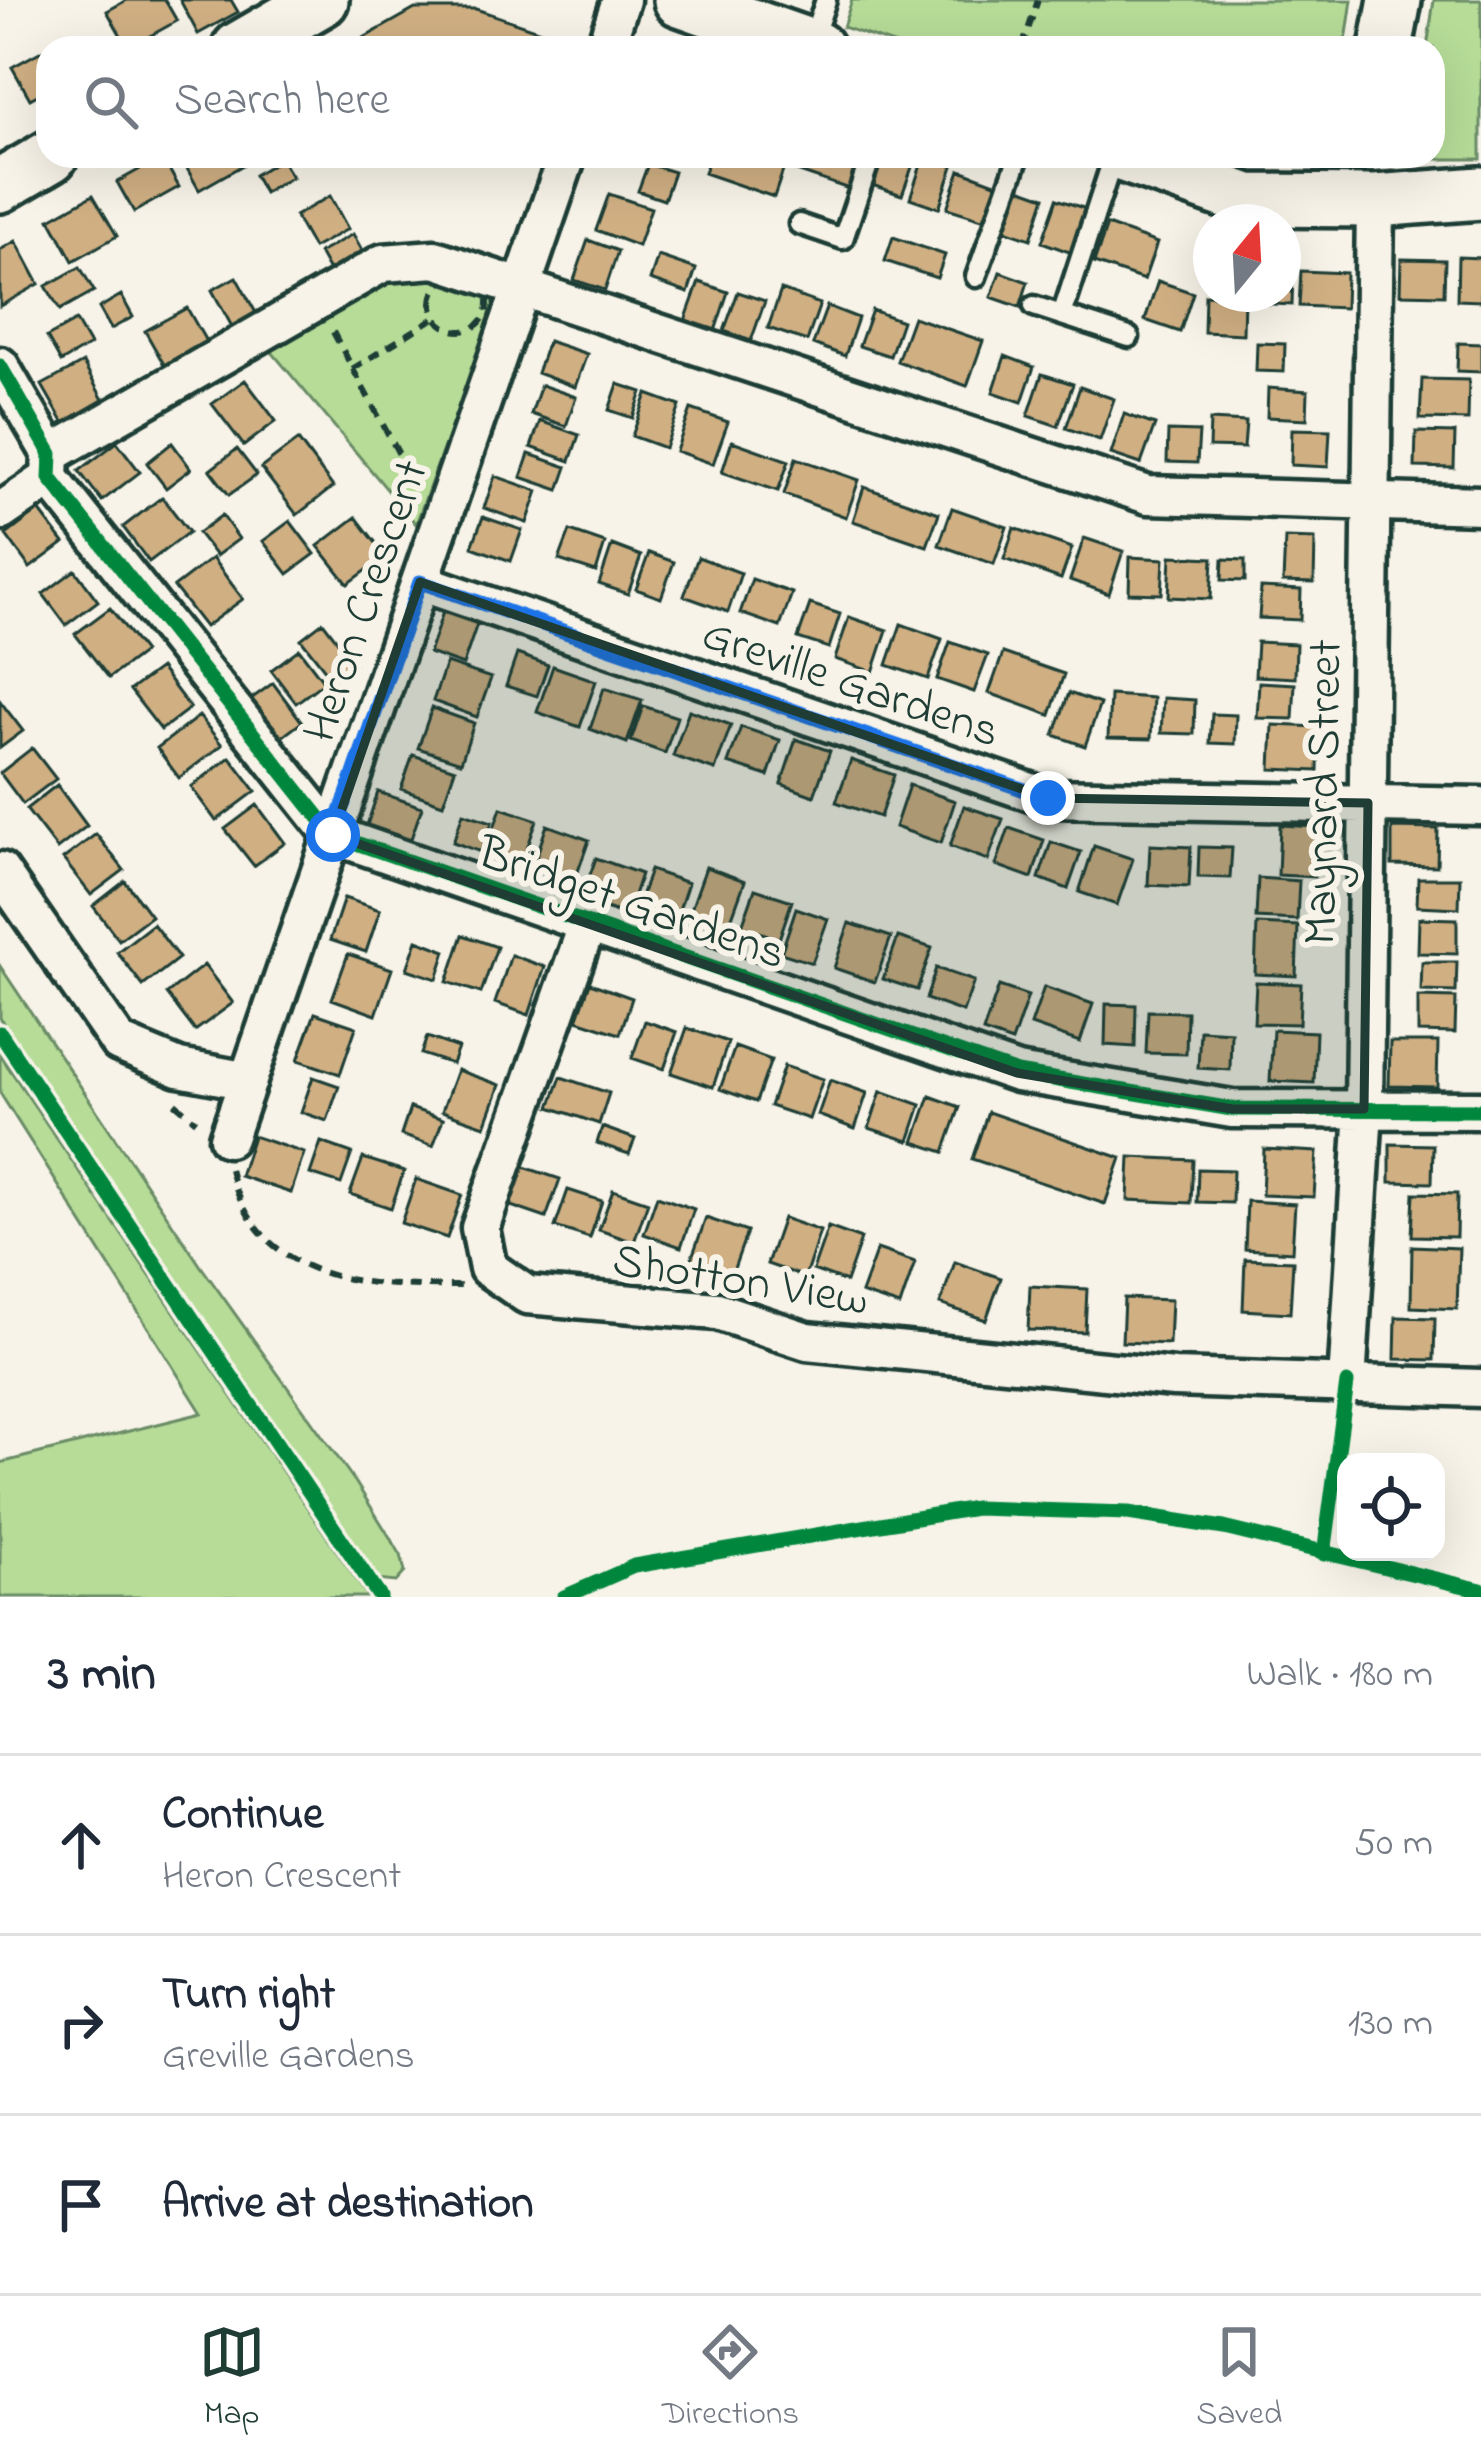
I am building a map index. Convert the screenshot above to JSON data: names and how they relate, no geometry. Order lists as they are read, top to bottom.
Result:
{
  "streets": {
    "street": [
      "Heron Crescent",
      "Greville Gardens",
      "Maynard Street",
      "Bridget Gardens",
      "Shotton View"
    ]
  },
  "crossings": [
    ["Heron Crescent", "Greville Gardens"],
    ["Heron Crescent", "Bridget Gardens"],
    ["Greville Gardens", "Maynard Street"],
    ["Maynard Street", "Bridget Gardens"],
    ["Maynard Street", "Shotton View"]
  ],
  "north": "top",
  "page": {
    "search": "Search here",
    "heading": ["3 min", "Walk · 180 m"],
    "list": [
      ["Continue", "Heron Crescent", "50 m"],
      ["Turn right", "Greville Gardens", "130 m"],
      "Arrive at destination"
    ],
    "nav": ["Map", "Directions", "Saved"]
  }
}
